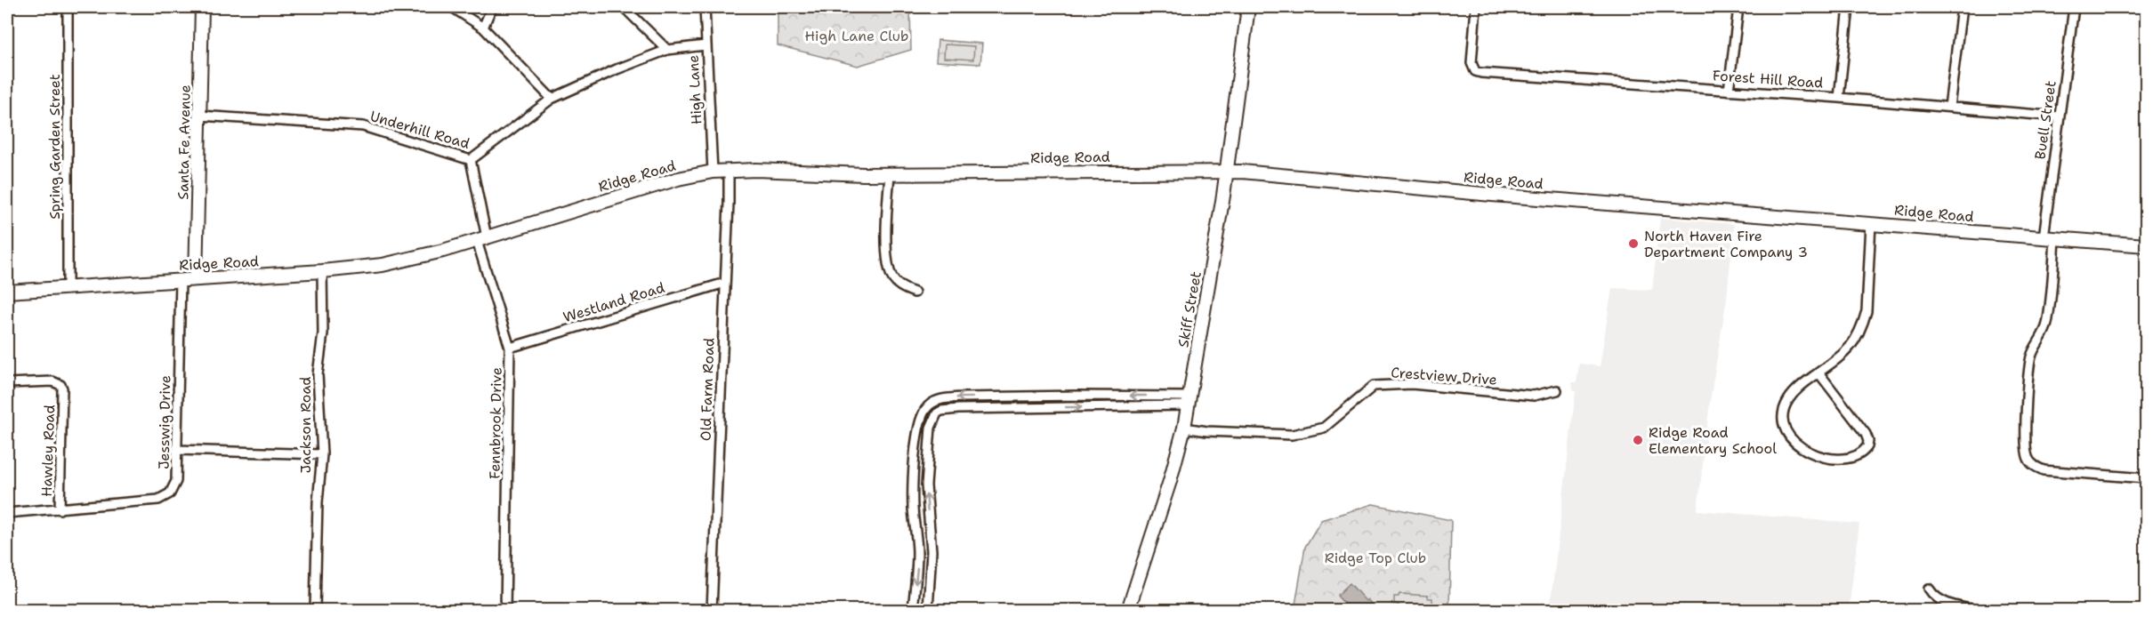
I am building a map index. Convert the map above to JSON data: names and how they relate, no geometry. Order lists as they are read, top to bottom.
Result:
{
  "streets": {
    "main road": ["Santa Fe Avenue", "Ridge Road", "Skiff Street"],
    "street": [
      "Forest Hill Road",
      "High Lane",
      "Buell Street",
      "Underhill Road",
      "Spring Garden Street",
      "Westland Road",
      "Crestview Drive",
      "Old Farm Road",
      "Jesswig Drive",
      "Fennbrook Drive",
      "Jackson Road",
      "Hawley Road"
    ]
  },
  "crossings": [
    ["Forest Hill Road", "Buell Street"],
    ["High Lane", "Underhill Road"],
    ["High Lane", "Ridge Road"],
    ["Buell Street", "Ridge Road"],
    ["Underhill Road", "Santa Fe Avenue"],
    ["Underhill Road", "Fennbrook Drive"],
    ["Santa Fe Avenue", "Ridge Road"],
    ["Spring Garden Street", "Ridge Road"],
    ["Ridge Road", "Skiff Street"],
    ["Ridge Road", "Old Farm Road"],
    ["Ridge Road", "Jesswig Drive"],
    ["Ridge Road", "Fennbrook Drive"],
    ["Ridge Road", "Jackson Road"],
    ["Westland Road", "Old Farm Road"],
    ["Westland Road", "Fennbrook Drive"],
    ["Skiff Street", "Crestview Drive"],
    ["Jesswig Drive", "Hawley Road"]
  ],
  "parks": ["High Lane Club", "Ridge Top Club"],
  "places": ["North Haven Fire Department Company 3", "Ridge Road Elementary School"]
}
